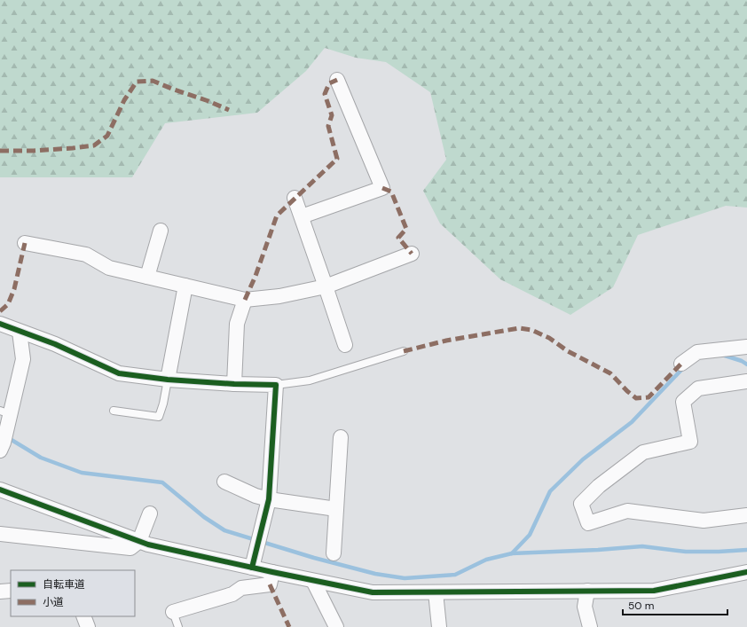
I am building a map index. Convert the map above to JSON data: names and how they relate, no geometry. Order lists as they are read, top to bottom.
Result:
{
  "legend": ["自転車道", "小道"],
  "scale_bar": "50 m"
}
